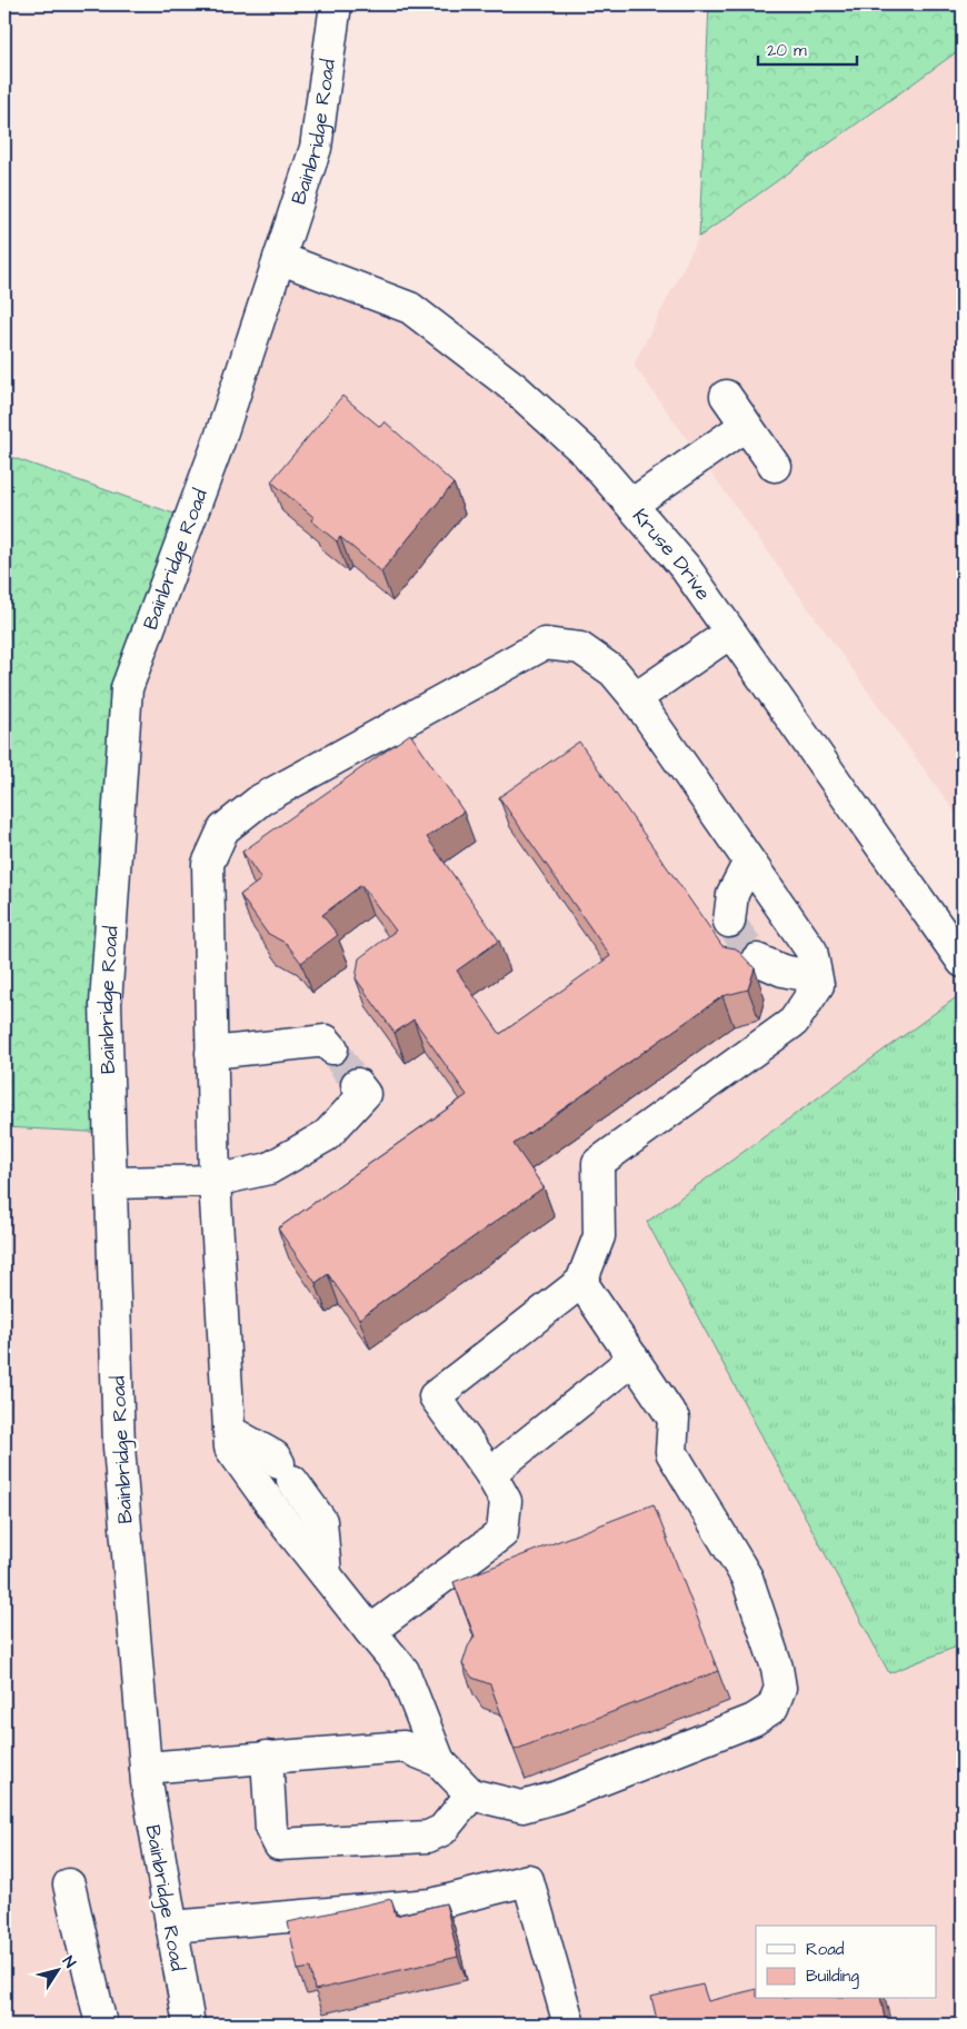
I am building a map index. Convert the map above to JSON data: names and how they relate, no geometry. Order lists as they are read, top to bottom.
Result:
{
  "streets": {
    "street": ["Bainbridge Road", "Kruse Drive"]
  },
  "crossings": [
    ["Bainbridge Road", "Kruse Drive"]
  ],
  "legend": ["Road", "Building"],
  "scale_bar": "20 m",
  "north": "top right"
}
